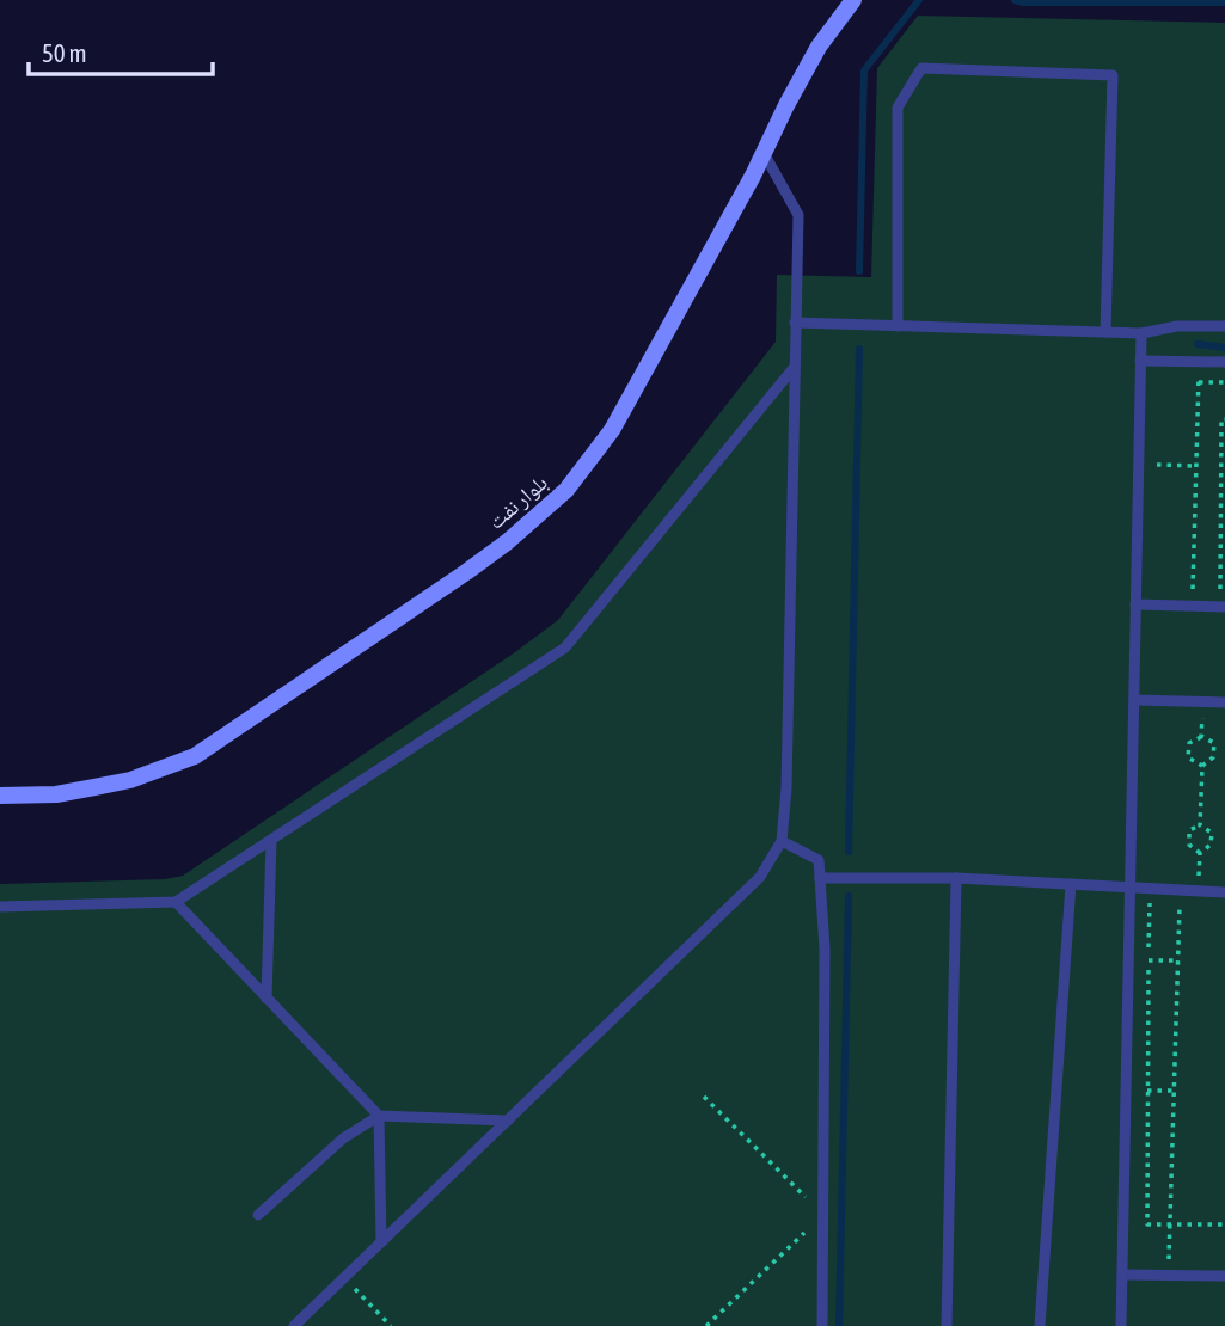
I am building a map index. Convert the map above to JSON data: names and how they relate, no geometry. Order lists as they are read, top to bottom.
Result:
{
  "streets": {
    "street": ["بلوار نفت"]
  },
  "scale_bar": "50 m"
}
